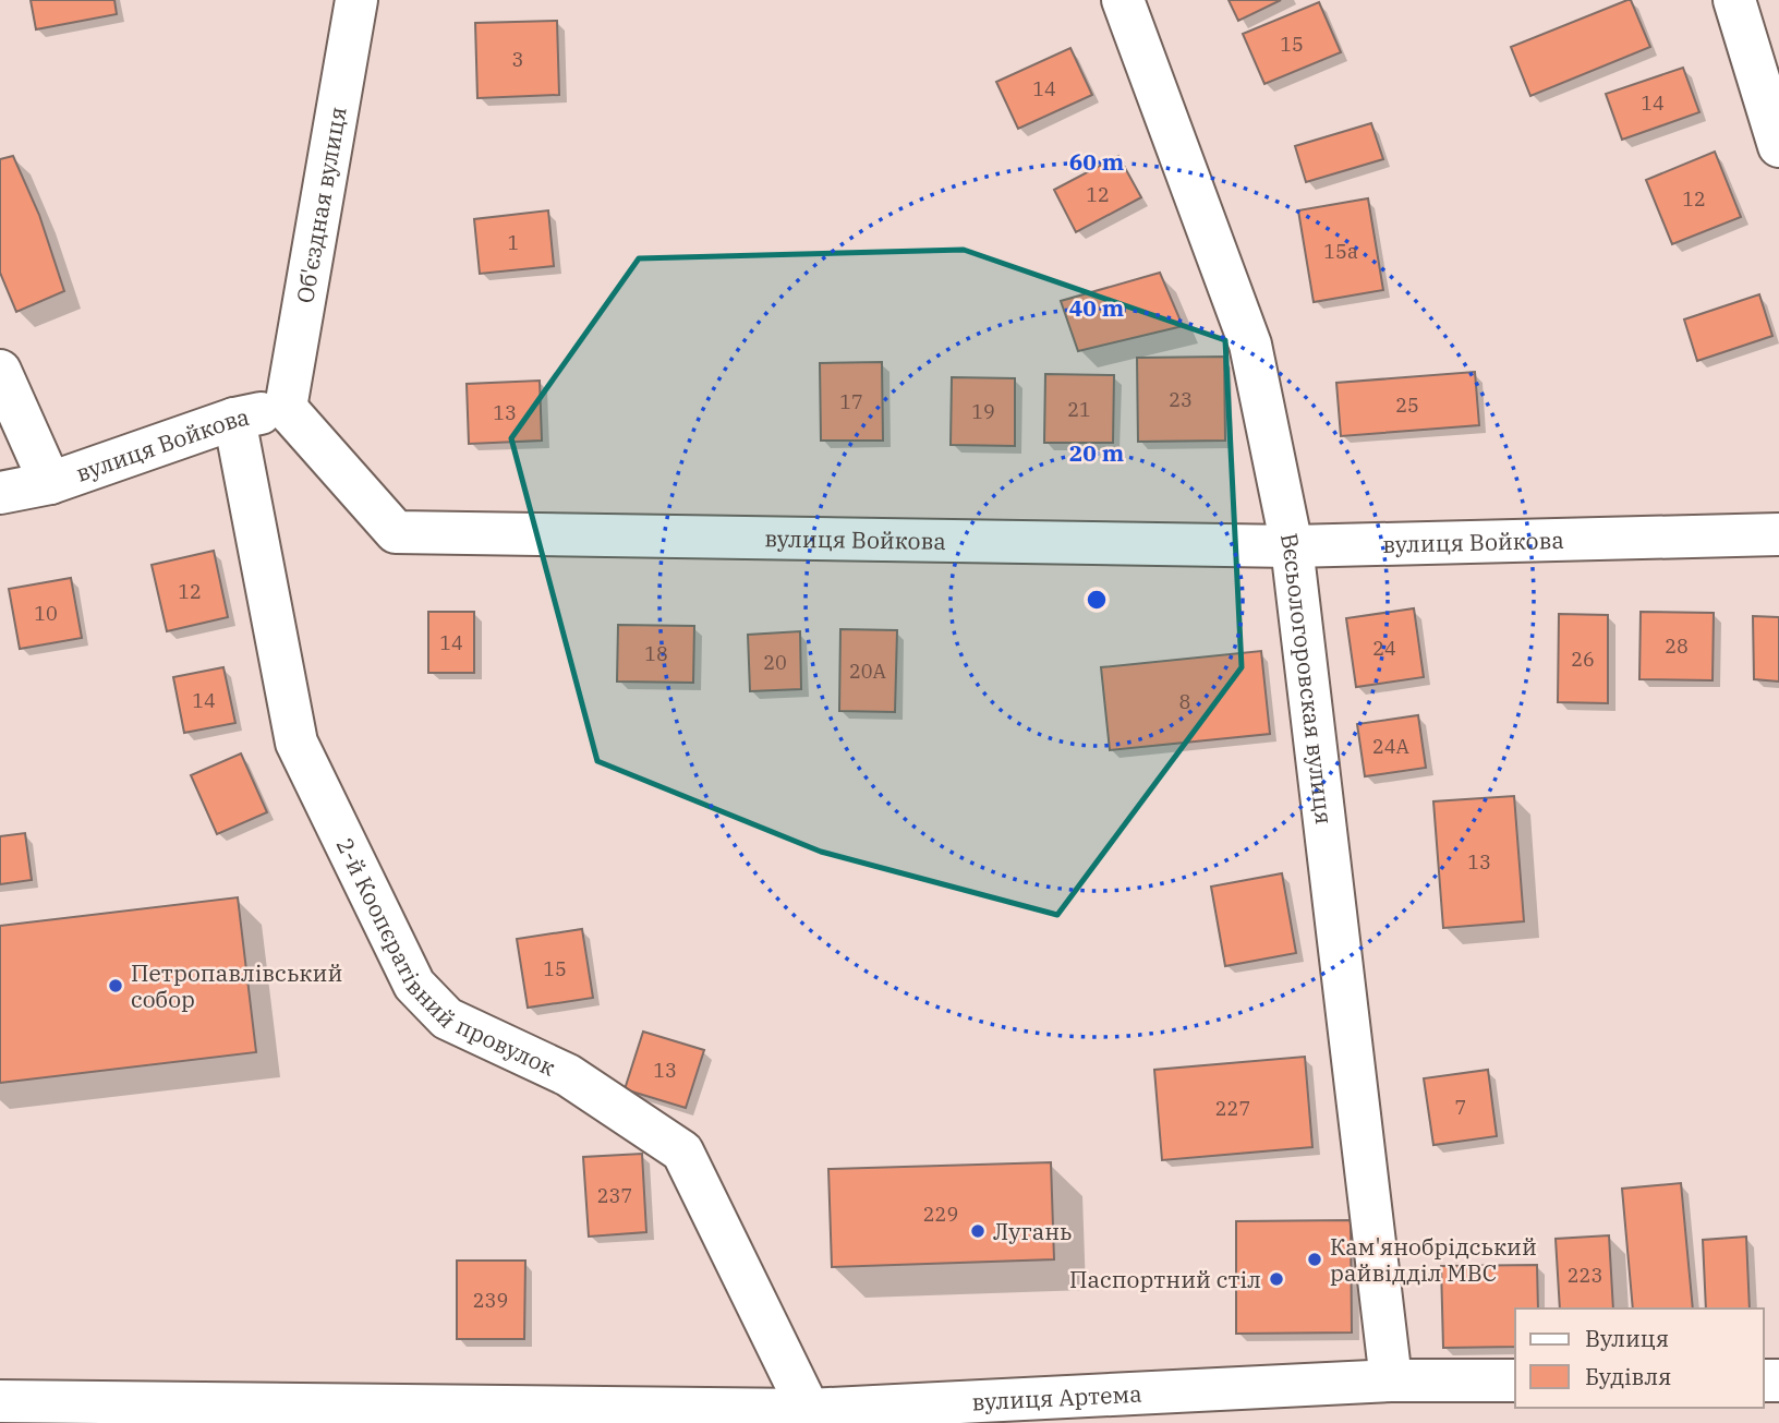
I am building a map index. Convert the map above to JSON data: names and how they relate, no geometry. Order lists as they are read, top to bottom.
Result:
{
  "streets": {
    "street": [
      "Об'єздная вулиця",
      "вулиця Войкова",
      "Вєсьологоровская вулиця",
      "2-й Коопєратівний провулок",
      "вулиця Артема"
    ]
  },
  "crossings": [
    ["Об'єздная вулиця", "вулиця Войкова"],
    ["вулиця Войкова", "Вєсьологоровская вулиця"],
    ["вулиця Войкова", "2-й Коопєратівний провулок"],
    ["Вєсьологоровская вулиця", "вулиця Артема"],
    ["2-й Коопєратівний провулок", "вулиця Артема"]
  ],
  "places": [
    "Петропавлівський собор",
    "Лугань",
    "Кам'янобрідський райвідділ МВС",
    "Паспортний стіл"
  ],
  "house_numbers": [
    "15",
    "3",
    "14",
    "14",
    "12",
    "12",
    "1",
    "15а",
    "23",
    "17",
    "25",
    "21",
    "19",
    "13",
    "12",
    "10",
    "14",
    "28",
    "24",
    "18",
    "26",
    "20",
    "20А",
    "14",
    "8",
    "24А",
    "13",
    "15",
    "13",
    "7",
    "227",
    "237",
    "229",
    "223",
    "239"
  ],
  "legend": ["Вулиця", "Будівля"],
  "rings": ["60 m", "40 m", "20 m"]
}
